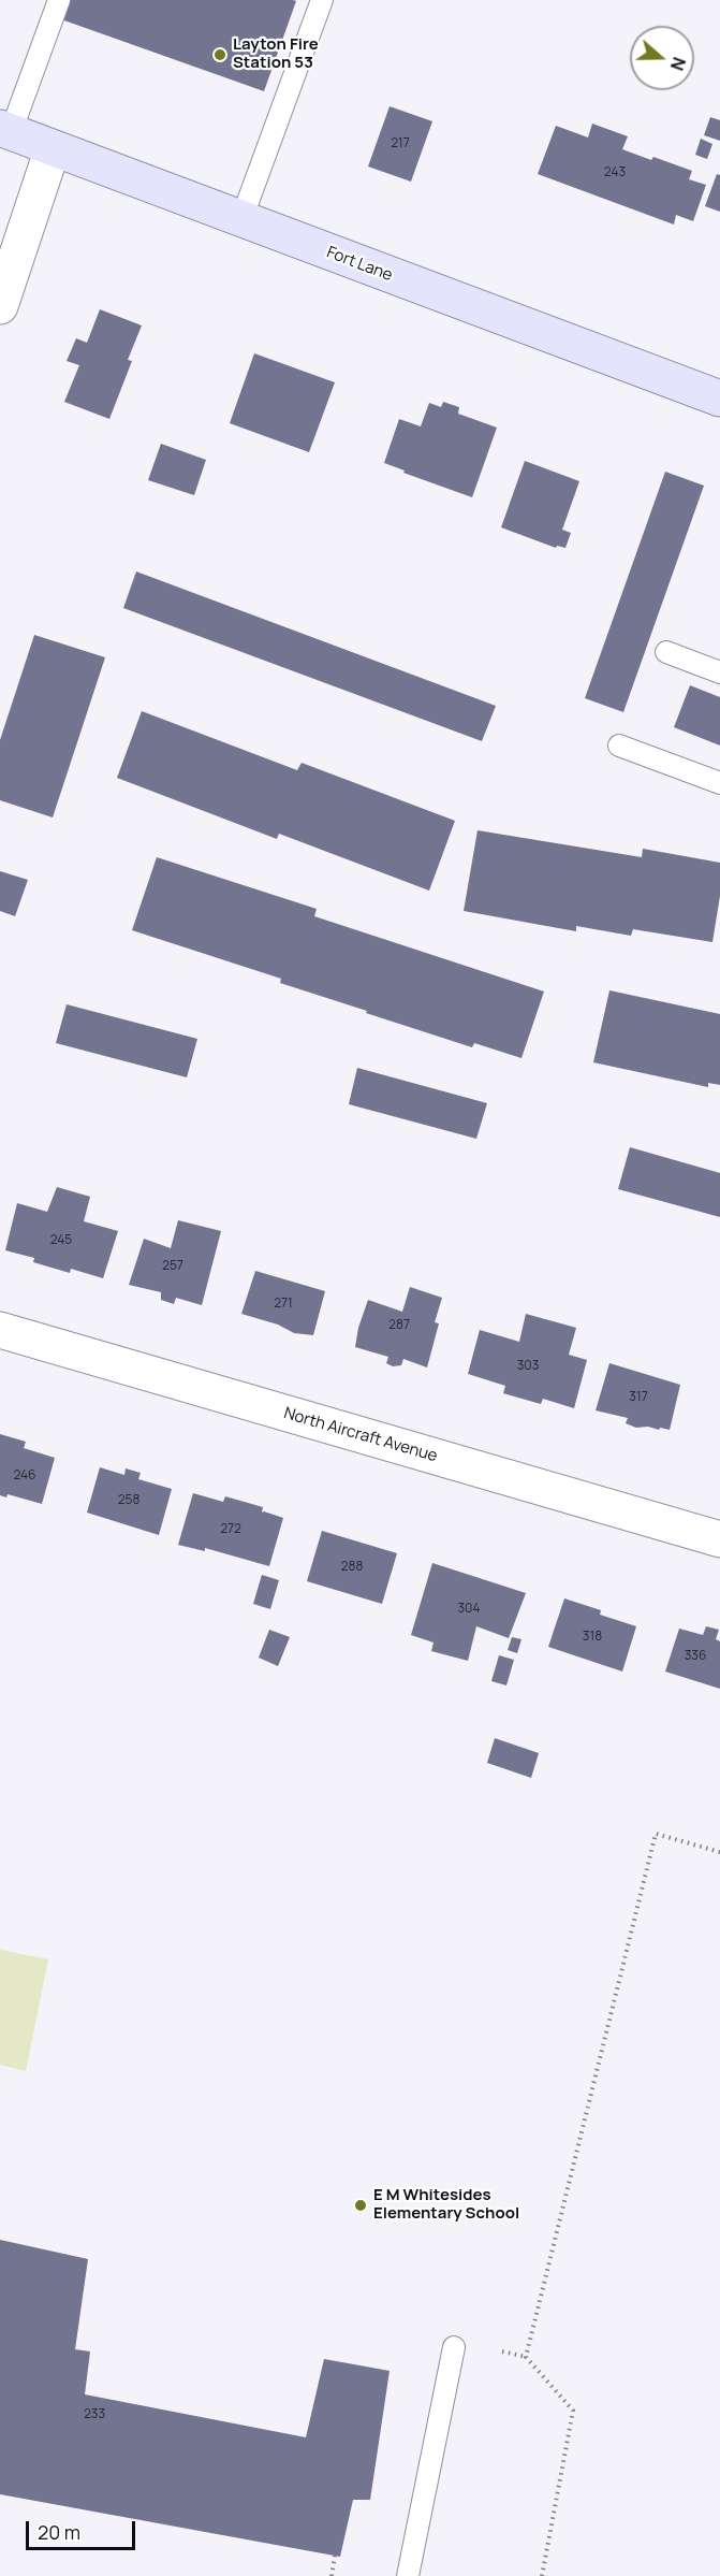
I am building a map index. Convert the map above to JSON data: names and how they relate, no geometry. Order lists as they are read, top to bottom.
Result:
{
  "streets": {
    "main road": ["Fort Lane"],
    "street": ["North Aircraft Avenue"]
  },
  "places": ["Layton Fire Station 53", "E M Whitesides Elementary School"],
  "house_numbers": [
    "217",
    "243",
    "245",
    "257",
    "271",
    "287",
    "303",
    "317",
    "246",
    "258",
    "272",
    "288",
    "304",
    "318",
    "336",
    "233"
  ],
  "scale_bar": "20 m",
  "north": "right"
}
